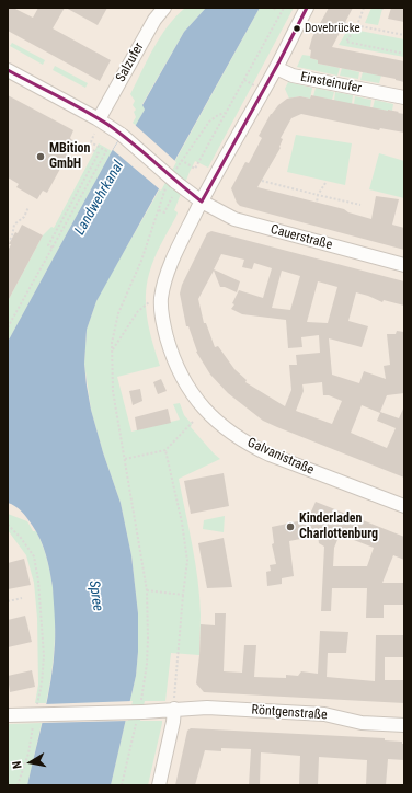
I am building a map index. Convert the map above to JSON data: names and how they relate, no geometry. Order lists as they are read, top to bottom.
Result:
{
  "streets": {
    "street": [
      "Salzufer",
      "Einsteinufer",
      "Cauerstraße",
      "Galvanistraße",
      "Röntgenstraße"
    ]
  },
  "crossings": [
    ["Salzufer", "Cauerstraße"],
    ["Cauerstraße", "Galvanistraße"]
  ],
  "water": ["Landwehrkanal", "Spree"],
  "places": ["Dovebrücke", "MBition GmbH", "Kinderladen Charlottenburg"],
  "north": "left"
}
